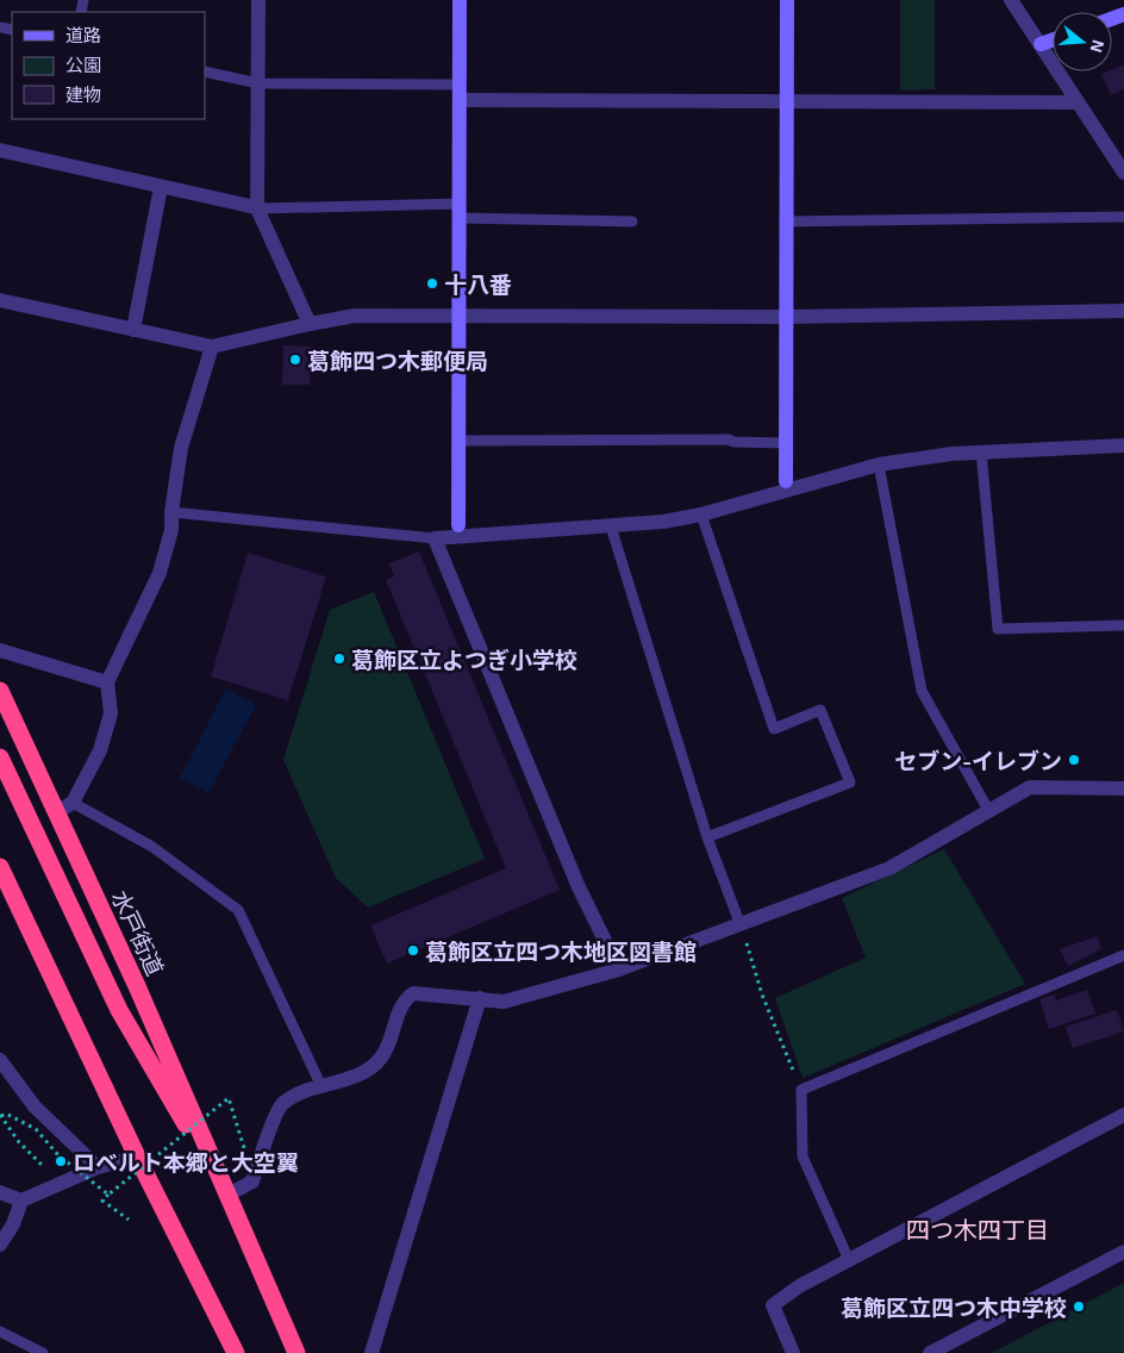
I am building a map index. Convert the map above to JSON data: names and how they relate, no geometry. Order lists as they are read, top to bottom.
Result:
{
  "streets": {
    "highway": ["水戸街道"]
  },
  "districts": ["四つ木四丁目"],
  "places": [
    "十八番",
    "葛飾四つ木郵便局",
    "葛飾区立よつぎ小学校",
    "セブン-イレブン",
    "葛飾区立四つ木地区図書館",
    "ロベルト本郷と大空翼",
    "葛飾区立四つ木中学校"
  ],
  "legend": ["道路", "公園", "建物"],
  "north": "right"
}
